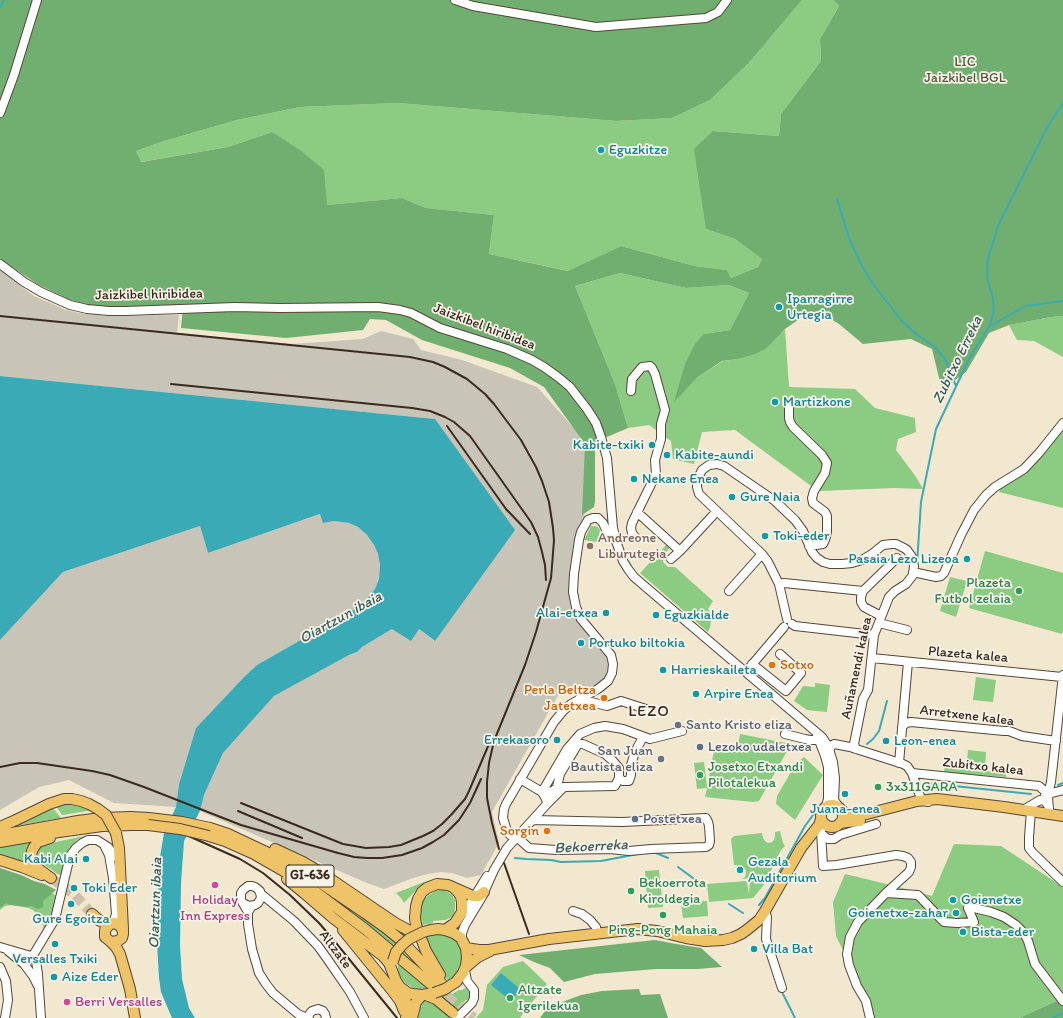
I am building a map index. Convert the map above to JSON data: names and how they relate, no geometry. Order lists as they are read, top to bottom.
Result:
{
  "streets": {
    "main road": ["GI-636"],
    "street": [
      "Jaizkibel hiribidea",
      "Plazeta kalea",
      "Auñamendi kalea",
      "Arretxene kalea",
      "Zubitxo kalea",
      "Altzate"
    ]
  },
  "crossings": [
    ["Plazeta kalea", "Auñamendi kalea"],
    ["Plazeta kalea", "Arretxene kalea"]
  ],
  "districts": ["LEZO"],
  "water": ["Zubitxo Erreka", "Oiartzun ibaia", "Bekoerreka"],
  "parks": ["LIC Jaizkibel BGL"],
  "places": [
    "Eguzkitze",
    "Iparragirre Urtegia",
    "Martizkone",
    "Kabite-txiki",
    "Kabite-aundi",
    "Nekane Enea",
    "Gure Naia",
    "Toki-eder",
    "Andreone Liburutegia",
    "Pasaia Lezo Lizeoa",
    "Plazeta Futbol zelaia",
    "Alai-etxea",
    "Eguzkialde",
    "Portuko biltokia",
    "Sotxo",
    "Harrieskaileta",
    "Arpire Enea",
    "Perla Beltza Jatetxea",
    "Santo Kristo eliza",
    "Errekasoro",
    "Leon-enea",
    "Lezoko udaletxea",
    "San Juan Bautista eliza",
    "Josetxo Etxandi Pilotalekua",
    "3x311GARA",
    "Juana-enea",
    "Postetxea",
    "Sorgin",
    "Kabi Alai",
    "Gezala Auditorium",
    "Holiday Inn Express",
    "Toki Eder",
    "Bekoerrota Kiroldegia",
    "Goienetxe",
    "Gure Egoitza",
    "Goienetxe-zahar",
    "Ping-Pong Mahaia",
    "Bista-eder",
    "Versalles Txiki",
    "Villa Bat",
    "Aize Eder",
    "Altzate Igerilekua",
    "Berri Versalles"
  ]
}
